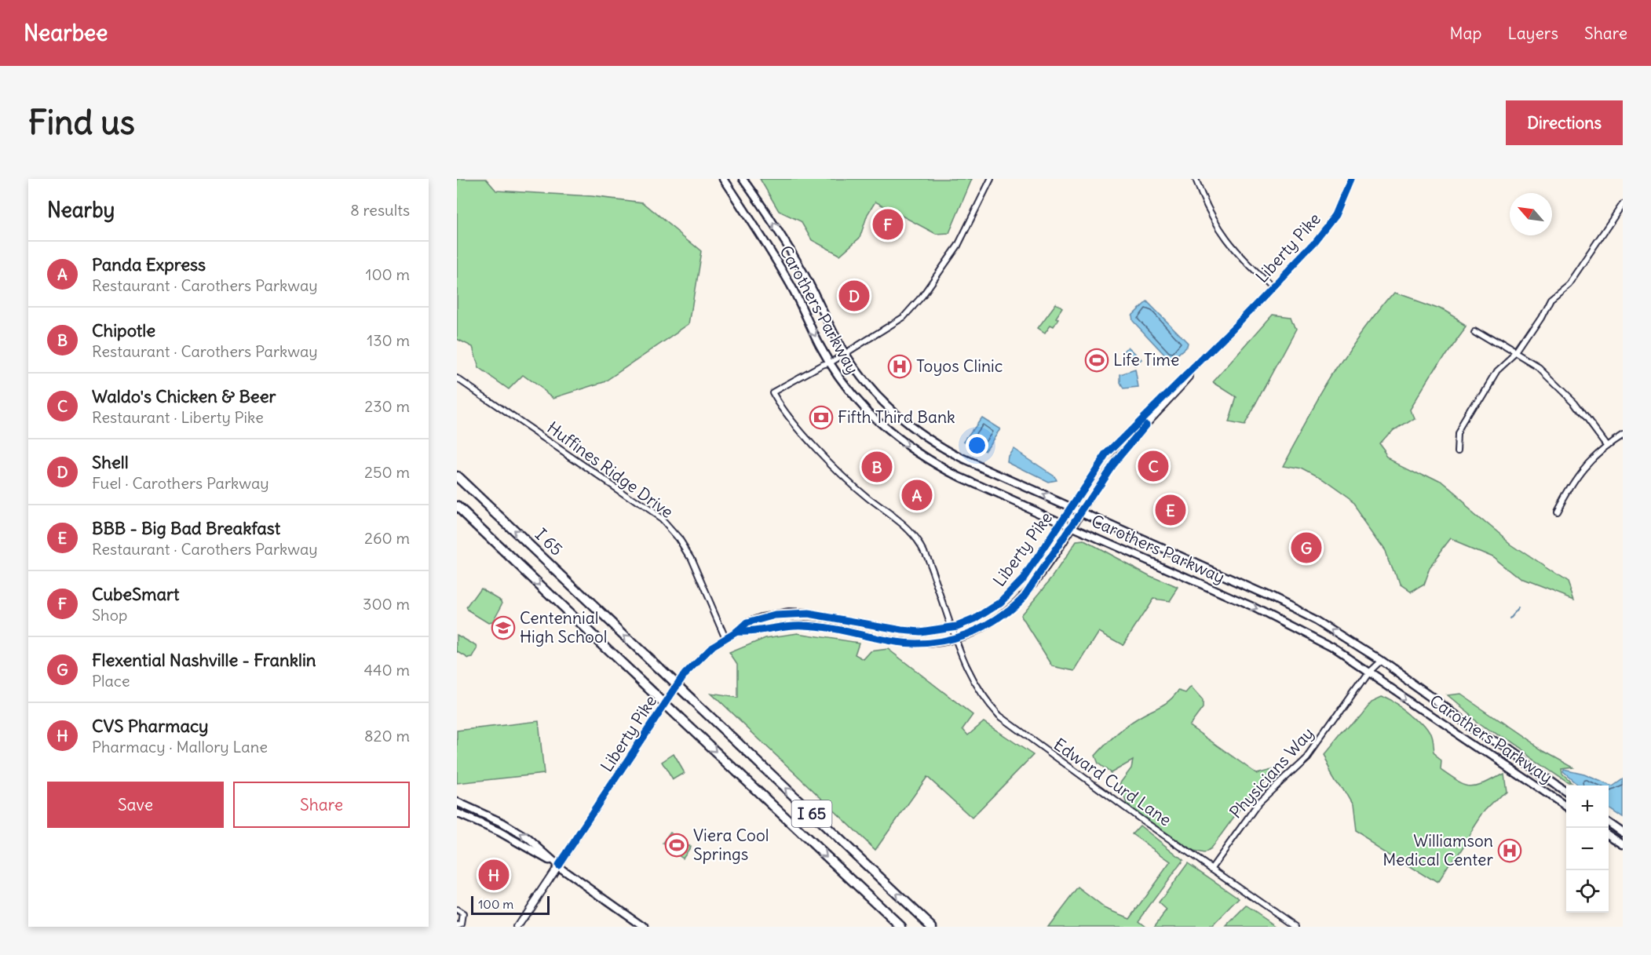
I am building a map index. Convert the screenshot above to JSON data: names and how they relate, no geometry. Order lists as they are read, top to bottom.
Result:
{
  "streets": {
    "highway": ["I 65"],
    "main road": ["Carothers Parkway"],
    "street": [
      "Liberty Pike",
      "Huffines Ridge Drive",
      "Physicians Way",
      "Edward Curd Lane"
    ]
  },
  "crossings": [
    ["Liberty Pike", "Carothers Parkway"],
    ["Liberty Pike", "Huffines Ridge Drive"],
    ["Liberty Pike", "Edward Curd Lane"],
    ["Carothers Parkway", "Physicians Way"],
    ["Carothers Parkway", "Edward Curd Lane"],
    ["Physicians Way", "Edward Curd Lane"]
  ],
  "places": {
    "sports": ["Life Time", "Viera Cool Springs"],
    "hospital": ["Toyos Clinic", "Williamson Medical Center"],
    "bank": ["Fifth Third Bank"],
    "school or university": ["Centennial High School"]
  },
  "scale_bar": "100 m",
  "north": "top left",
  "page": {
    "header": "Nearbee",
    "nav": ["Map", "Layers", "Share"],
    "buttons": [
      "Directions",
      ["Save", "Share"]
    ],
    "title": "Find us",
    "heading": ["Nearby", "8 results"],
    "pins": [
      "F",
      "D",
      "C",
      "B",
      "A",
      "E",
      "G",
      "H"
    ],
    "list": [
      {
        "mark": "A",
        "name": "Panda Express",
        "note": "Restaurant · Carothers Parkway",
        "value": "100 m"
      },
      {
        "mark": "B",
        "name": "Chipotle",
        "note": "Restaurant · Carothers Parkway",
        "value": "130 m"
      },
      {
        "mark": "C",
        "name": "Waldo's Chicken & Beer",
        "note": "Restaurant · Liberty Pike",
        "value": "230 m"
      },
      {
        "mark": "D",
        "name": "Shell",
        "note": "Fuel · Carothers Parkway",
        "value": "250 m"
      },
      {
        "mark": "E",
        "name": "BBB - Big Bad Breakfast",
        "note": "Restaurant · Carothers Parkway",
        "value": "260 m"
      },
      {
        "mark": "F",
        "name": "CubeSmart",
        "note": "Shop",
        "value": "300 m"
      },
      {
        "mark": "G",
        "name": "Flexential Nashville - Franklin",
        "note": "Place",
        "value": "440 m"
      },
      {
        "mark": "H",
        "name": "CVS Pharmacy",
        "note": "Pharmacy · Mallory Lane",
        "value": "820 m"
      }
    ],
    "map_buttons": ["+", "−"],
    "scale": "100 m"
  }
}
